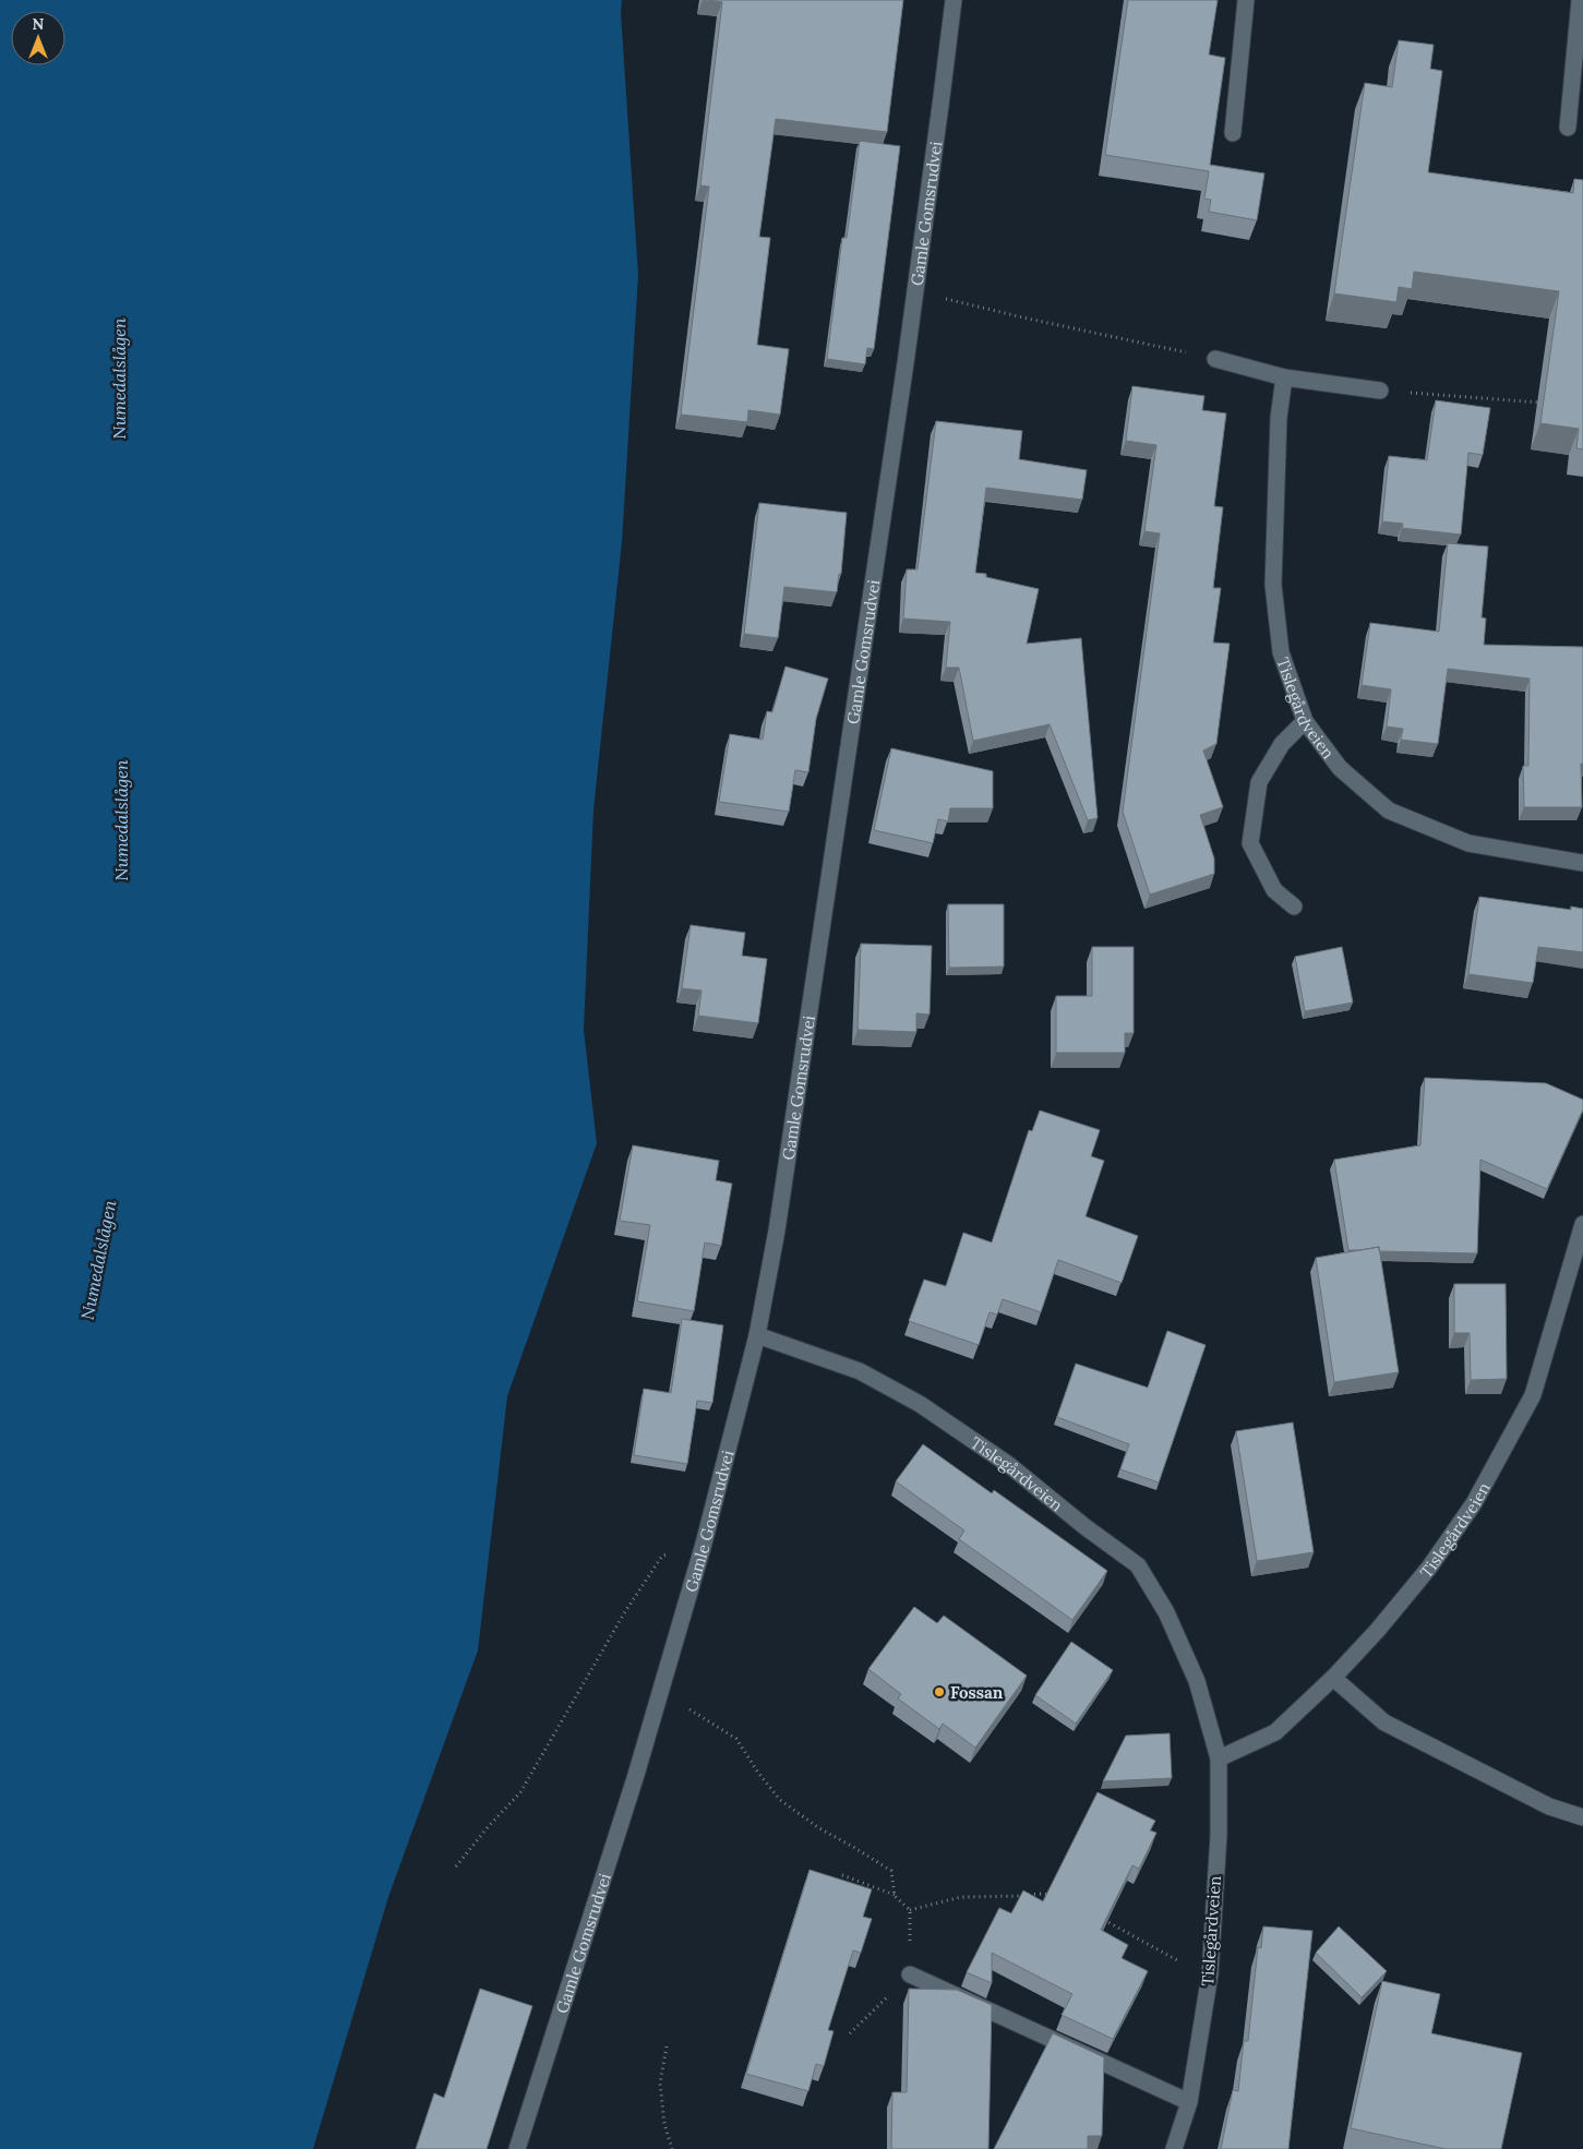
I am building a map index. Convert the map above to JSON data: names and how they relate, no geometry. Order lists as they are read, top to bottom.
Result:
{
  "streets": {
    "street": ["Gamle Gomsrudvei", "Tislegårdveien"]
  },
  "crossings": [
    ["Gamle Gomsrudvei", "Tislegårdveien"]
  ],
  "water": ["Numedalslågen"],
  "places": ["Fossan"],
  "north": "top"
}
